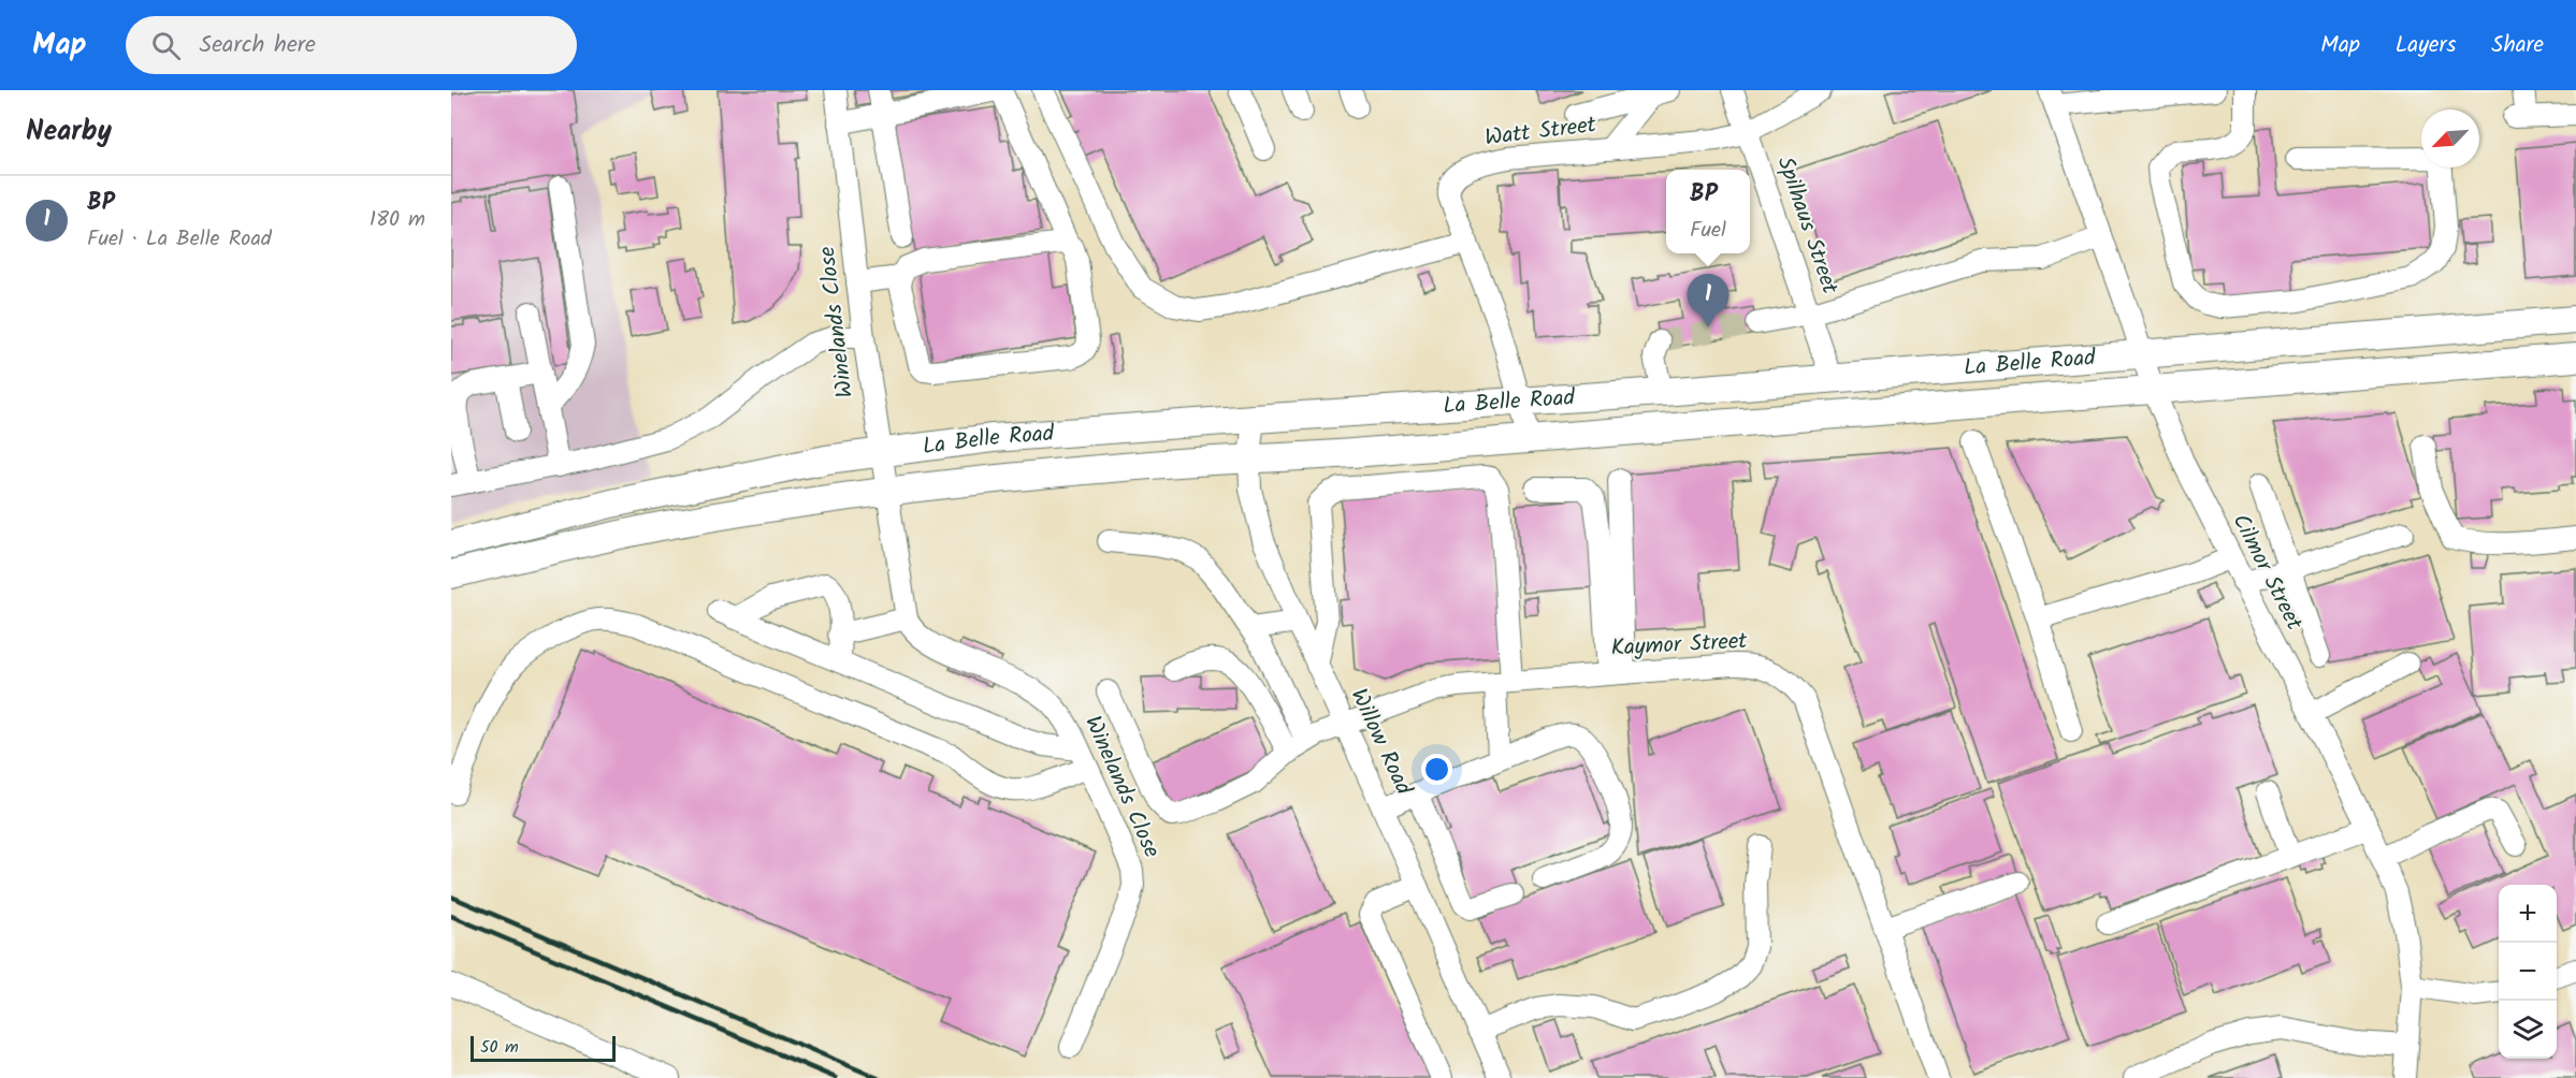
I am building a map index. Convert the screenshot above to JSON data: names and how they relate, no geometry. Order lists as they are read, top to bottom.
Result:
{
  "streets": {
    "main road": ["La Belle Road"],
    "street": [
      "Watt Street",
      "Spilhaus Street",
      "Winelands Close",
      "Cilmor Street",
      "Kaymor Street",
      "Willow Road"
    ]
  },
  "crossings": [
    ["Watt Street", "Spilhaus Street"],
    ["Watt Street", "La Belle Road"],
    ["Spilhaus Street", "La Belle Road"],
    ["Winelands Close", "La Belle Road"],
    ["La Belle Road", "Cilmor Street"],
    ["La Belle Road", "Willow Road"],
    ["Kaymor Street", "Willow Road"]
  ],
  "scale_bar": "50 m",
  "north": "bottom left",
  "page": {
    "header": "Map",
    "search": "Search here",
    "nav": ["Map", "Layers", "Share"],
    "heading": "Nearby",
    "popup": ["BP", "Fuel"],
    "list": [
      {
        "mark": "1",
        "name": "BP",
        "note": "Fuel · La Belle Road",
        "value": "180 m"
      }
    ],
    "pins": "1",
    "map_buttons": ["+", "−"],
    "scale": "50 m"
  }
}
